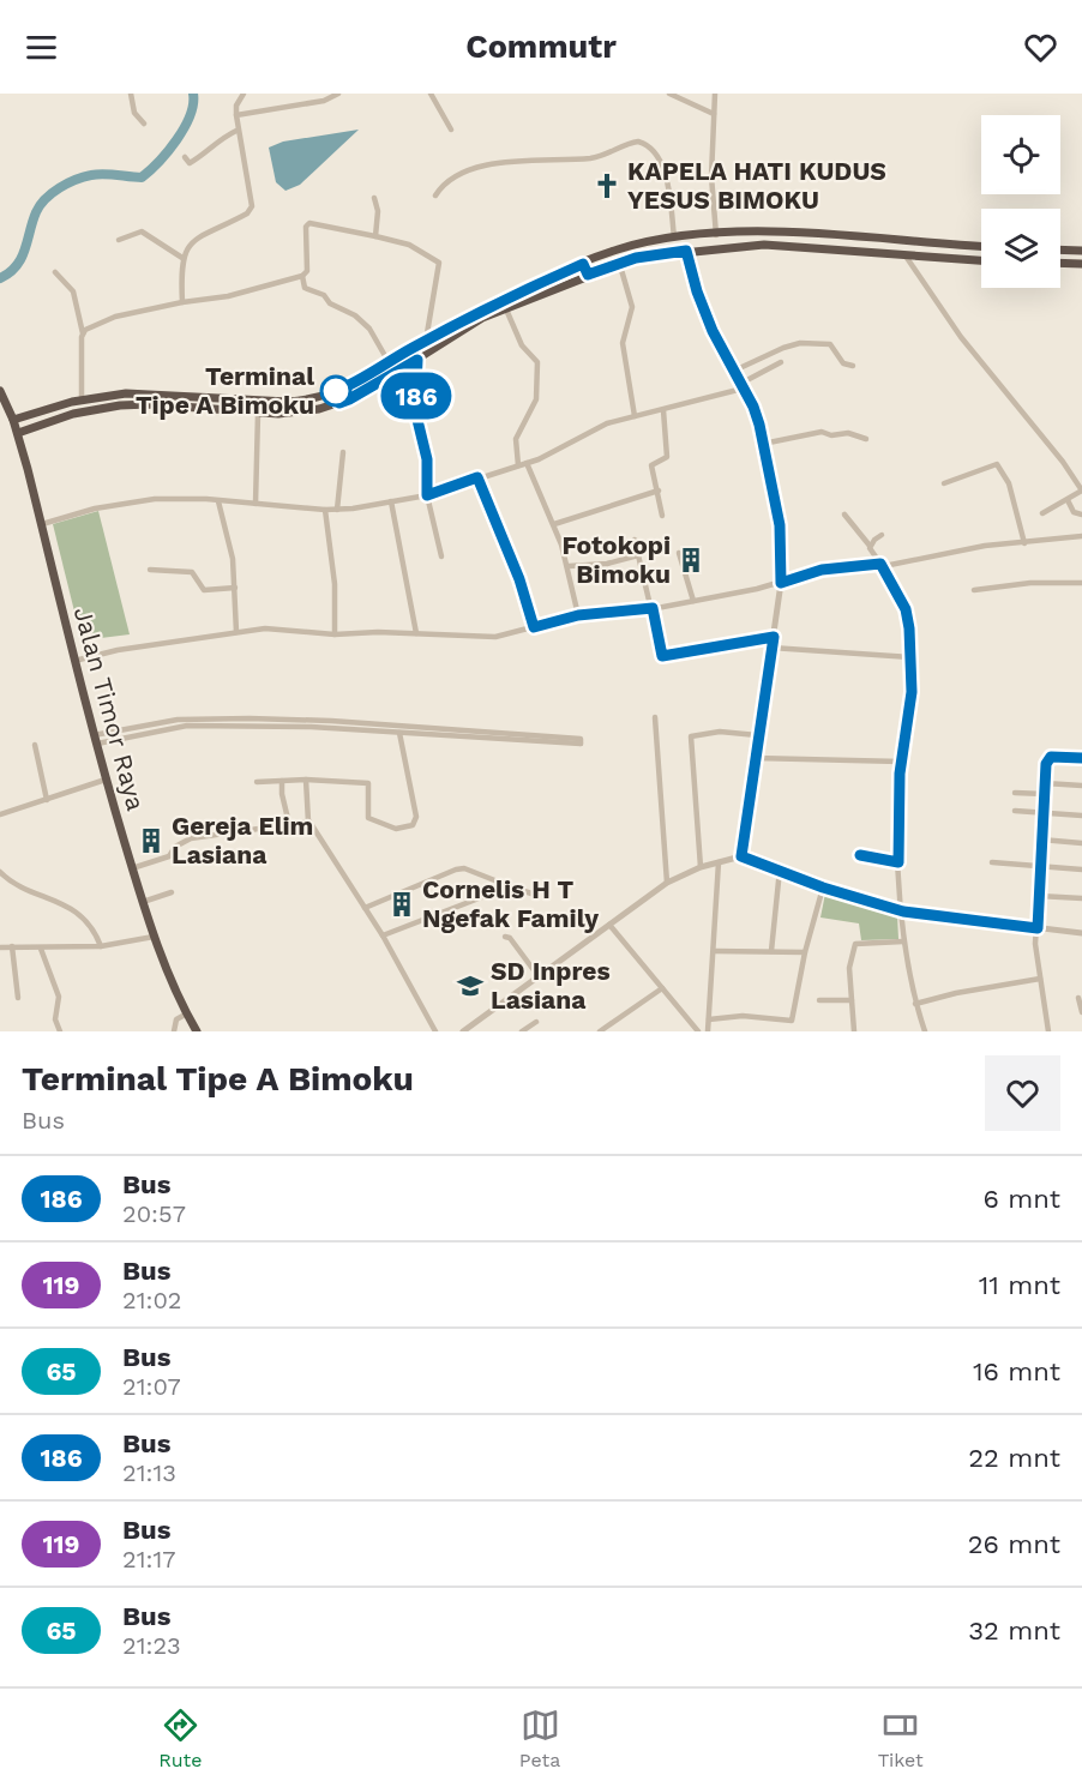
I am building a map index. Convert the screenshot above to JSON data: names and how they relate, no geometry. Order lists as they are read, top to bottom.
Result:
{
  "streets": {
    "highway": ["Jalan Timor Raya"]
  },
  "places": {
    "church": ["KAPELA HATI KUDUS YESUS BIMOKU"],
    "other": ["Terminal Tipe A Bimoku"],
    "building": ["Fotokopi Bimoku", "Gereja Elim Lasiana", "Cornelis H T Ngefak Family"],
    "school or university": ["SD Inpres Lasiana"]
  },
  "lines": ["bus line 186"],
  "page": {
    "header": "Commutr",
    "on_map": "186",
    "heading": ["Terminal Tipe A Bimoku", "Bus"],
    "list": [
      {
        "mark": "186",
        "name": "Bus",
        "note": "20:57",
        "value": "6 mnt"
      },
      {
        "mark": "119",
        "name": "Bus",
        "note": "21:02",
        "value": "11 mnt"
      },
      {
        "mark": "65",
        "name": "Bus",
        "note": "21:07",
        "value": "16 mnt"
      },
      {
        "mark": "186",
        "name": "Bus",
        "note": "21:13",
        "value": "22 mnt"
      },
      {
        "mark": "119",
        "name": "Bus",
        "note": "21:17",
        "value": "26 mnt"
      },
      {
        "mark": "65",
        "name": "Bus",
        "note": "21:23",
        "value": "32 mnt"
      }
    ],
    "tabs": ["Rute", "Peta", "Tiket"]
  }
}
